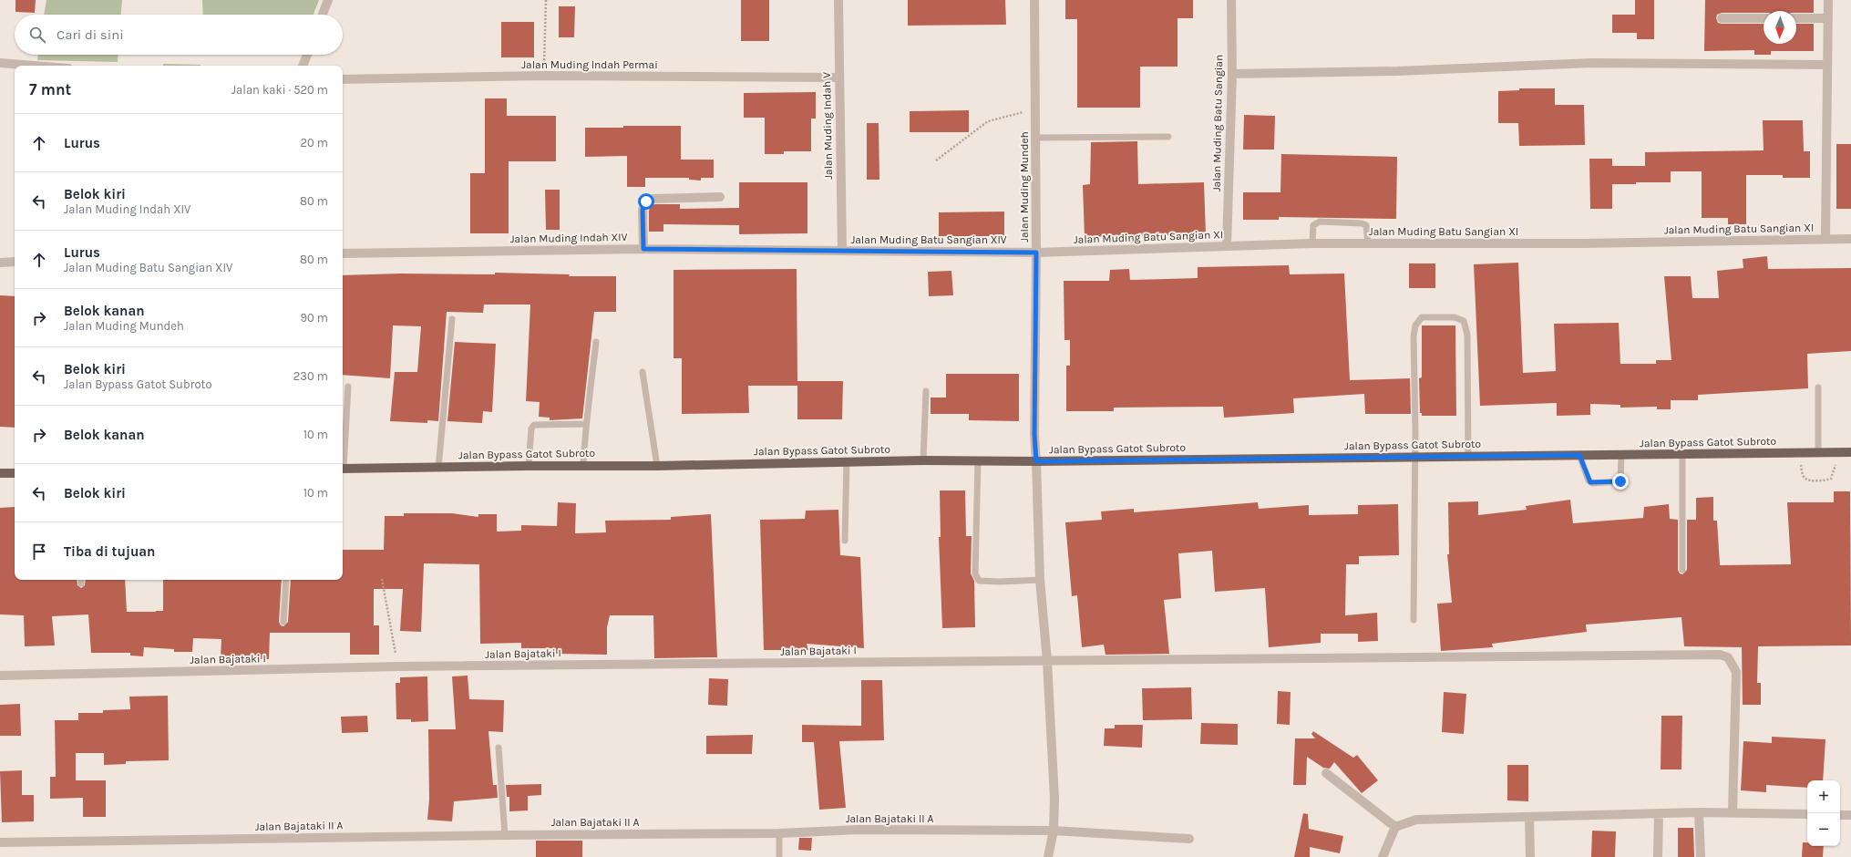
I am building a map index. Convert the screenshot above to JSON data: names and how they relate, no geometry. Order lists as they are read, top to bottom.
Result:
{
  "streets": {
    "main road": ["Jalan Bypass Gatot Subroto"],
    "street": [
      "Jalan Muding Indah Permai",
      "Jalan Muding Batu Sangian",
      "Jalan Muding Indah V",
      "Jalan Muding Mundeh",
      "Jalan Muding Batu Sangian XI",
      "Jalan Muding Indah XIV",
      "Jalan Muding Batu Sangian XIV",
      "Jalan Bajataki I",
      "Jalan Bajataki II A"
    ]
  },
  "crossings": [
    ["Jalan Muding Indah Permai", "Jalan Muding Indah V"],
    ["Jalan Muding Batu Sangian", "Jalan Muding Batu Sangian XI"],
    ["Jalan Muding Indah V", "Jalan Muding Indah XIV"],
    ["Jalan Muding Indah V", "Jalan Muding Batu Sangian XIV"],
    ["Jalan Muding Mundeh", "Jalan Muding Batu Sangian XI"],
    ["Jalan Muding Mundeh", "Jalan Muding Batu Sangian XIV"],
    ["Jalan Muding Mundeh", "Jalan Bypass Gatot Subroto"],
    ["Jalan Muding Mundeh", "Jalan Bajataki I"],
    ["Jalan Muding Mundeh", "Jalan Bajataki II A"],
    ["Jalan Muding Batu Sangian XI", "Jalan Muding Batu Sangian XIV"],
    ["Jalan Muding Indah XIV", "Jalan Muding Batu Sangian XIV"]
  ],
  "north": "bottom",
  "page": {
    "search": "Cari di sini",
    "heading": ["7 mnt", "Jalan kaki · 520 m"],
    "list": [
      ["Lurus", "20 m"],
      ["Belok kiri", "Jalan Muding Indah XIV", "80 m"],
      ["Lurus", "Jalan Muding Batu Sangian XIV", "80 m"],
      ["Belok kanan", "Jalan Muding Mundeh", "90 m"],
      ["Belok kiri", "Jalan Bypass Gatot Subroto", "230 m"],
      ["Belok kanan", "10 m"],
      ["Belok kiri", "10 m"],
      "Tiba di tujuan"
    ],
    "map_buttons": ["+", "−"]
  }
}
